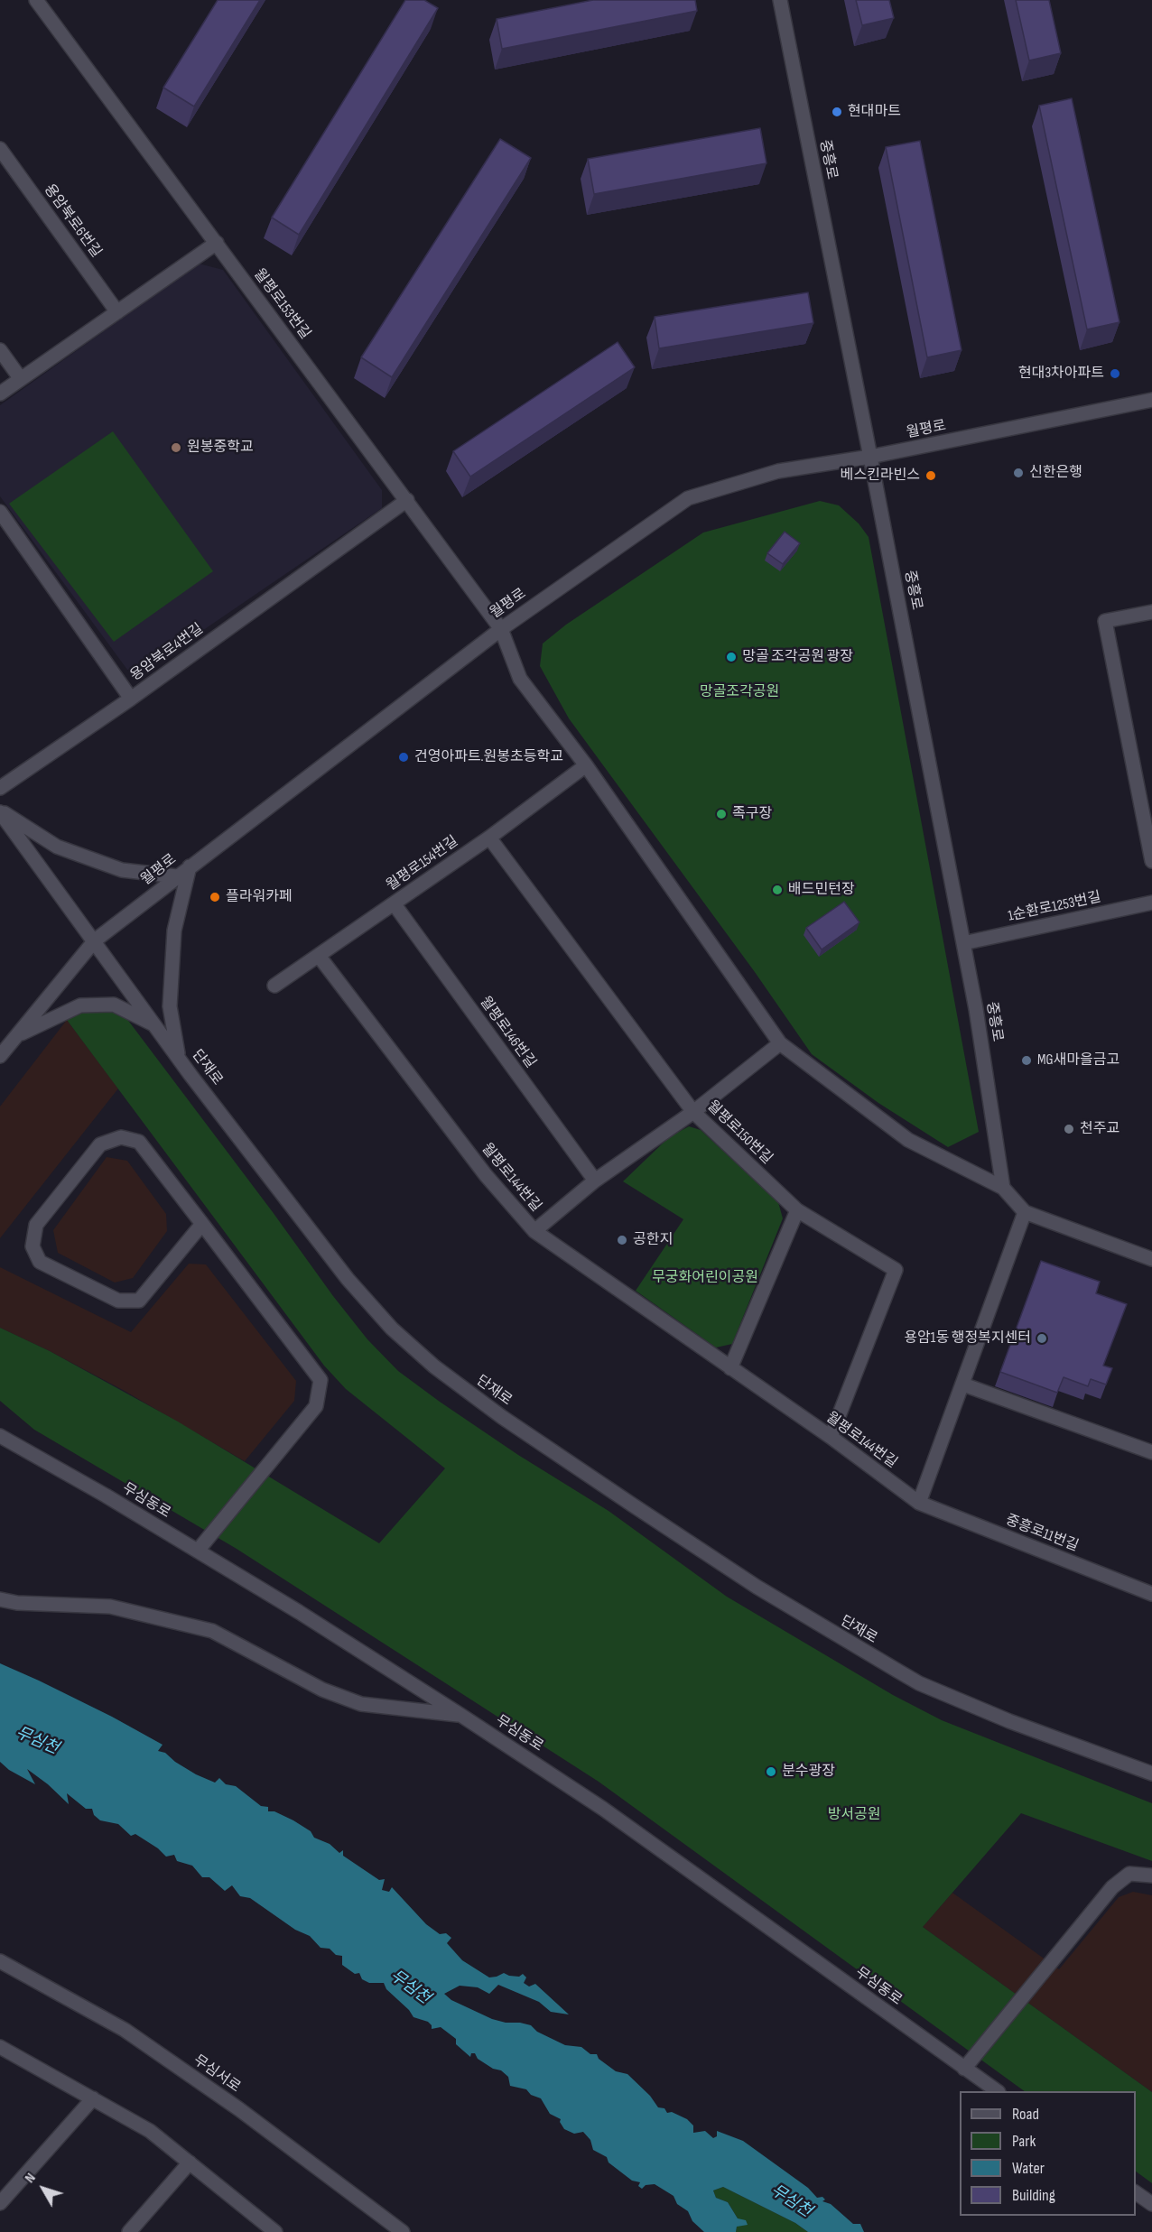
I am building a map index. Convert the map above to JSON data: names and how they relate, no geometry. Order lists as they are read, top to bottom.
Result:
{
  "streets": {
    "street": [
      "중흥로",
      "용암북로6번길",
      "월평로153번길",
      "월평로",
      "용암북로4번길",
      "월평로154번길",
      "1순환로1253번길",
      "월평로146번길",
      "단재로",
      "월평로150번길",
      "월평로144번길",
      "무심동로",
      "중흥로11번길",
      "무심서로"
    ]
  },
  "crossings": [
    ["중흥로", "월평로153번길"],
    ["중흥로", "월평로"],
    ["중흥로", "1순환로1253번길"],
    ["월평로153번길", "월평로"],
    ["월평로153번길", "용암북로4번길"],
    ["월평로153번길", "월평로154번길"],
    ["월평로", "단재로"],
    ["월평로154번길", "월평로146번길"],
    ["월평로154번길", "월평로150번길"],
    ["월평로154번길", "월평로144번길"],
    ["월평로150번길", "월평로144번길"],
    ["월평로144번길", "중흥로11번길"]
  ],
  "water": ["무심천"],
  "parks": ["망골조각공원", "무궁화어린이공원", "방서공원"],
  "places": [
    "현대마트",
    "현대3차아파트",
    "원봉중학교",
    "신한은행",
    "베스킨라빈스",
    "망골 조각공원 광장",
    "건영아파트.원봉초등학교",
    "족구장",
    "배드민턴장",
    "플라워카페",
    "MG새마을금고",
    "천주교",
    "공한지",
    "용암1동 행정복지센터",
    "분수광장"
  ],
  "legend": [
    "Road",
    "Park",
    "Water",
    "Building"
  ],
  "north": "top left"
}
